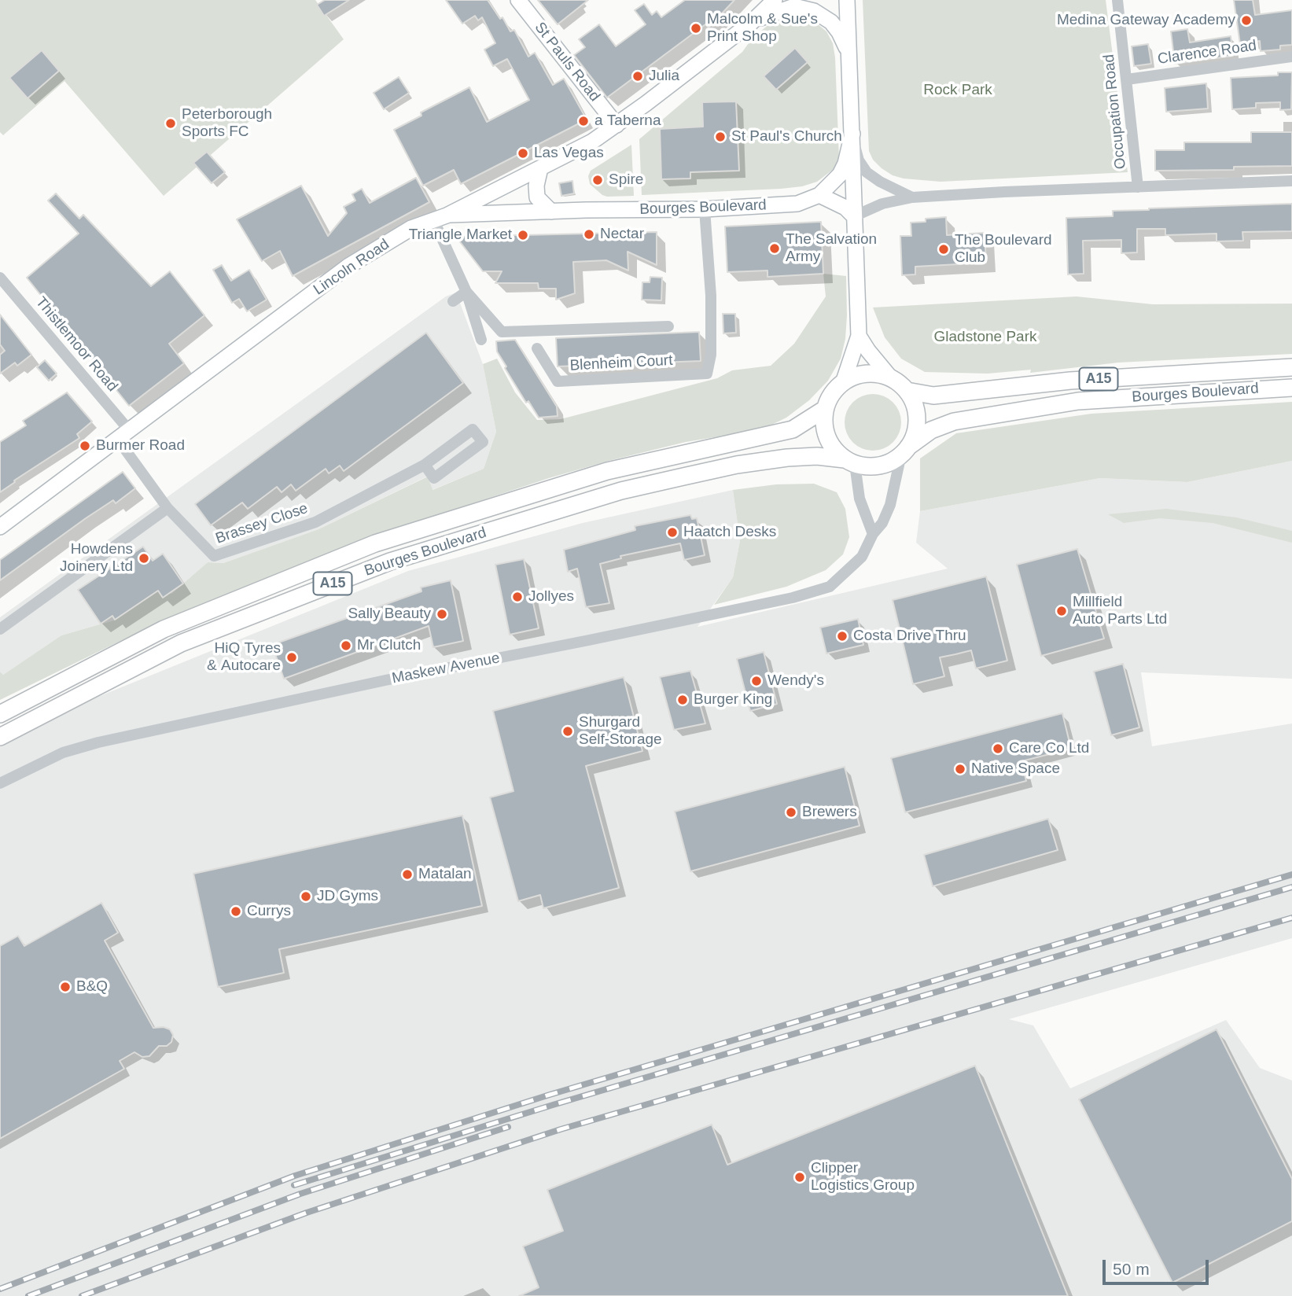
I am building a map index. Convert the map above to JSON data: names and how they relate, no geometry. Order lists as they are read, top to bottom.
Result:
{
  "streets": {
    "main road": ["Bourges Boulevard", "A15"],
    "street": [
      "Clarence Road",
      "St Pauls Road",
      "Occupation Road",
      "Lincoln Road",
      "Thistlemoor Road",
      "Blenheim Court",
      "Brassey Close",
      "Maskew Avenue"
    ]
  },
  "crossings": [
    ["Clarence Road", "Occupation Road"],
    ["St Pauls Road", "Lincoln Road"],
    ["Bourges Boulevard", "Lincoln Road"],
    ["Bourges Boulevard", "Blenheim Court"],
    ["Bourges Boulevard", "Maskew Avenue"],
    ["Lincoln Road", "Thistlemoor Road"],
    ["Lincoln Road", "Brassey Close"],
    ["Thistlemoor Road", "Brassey Close"]
  ],
  "parks": ["Rock Park", "Gladstone Park"],
  "places": [
    "Medina Gateway Academy",
    "Malcolm & Sue's Print Shop",
    "Julia",
    "a Taberna",
    "Peterborough Sports FC",
    "St Paul's Church",
    "Las Vegas",
    "Spire",
    "Nectar",
    "Triangle Market",
    "The Salvation Army",
    "The Boulevard Club",
    "Burmer Road",
    "Haatch Desks",
    "Howdens Joinery Ltd",
    "Jollyes",
    "Millfield Auto Parts Ltd",
    "Sally Beauty",
    "Costa Drive Thru",
    "Mr Clutch",
    "HiQ Tyres & Autocare",
    "Wendy's",
    "Burger King",
    "Shurgard Self-Storage",
    "Care Co Ltd",
    "Native Space",
    "Brewers",
    "Matalan",
    "JD Gyms",
    "Currys",
    "B&Q",
    "Clipper Logistics Group"
  ],
  "scale_bar": "50 m"
}
